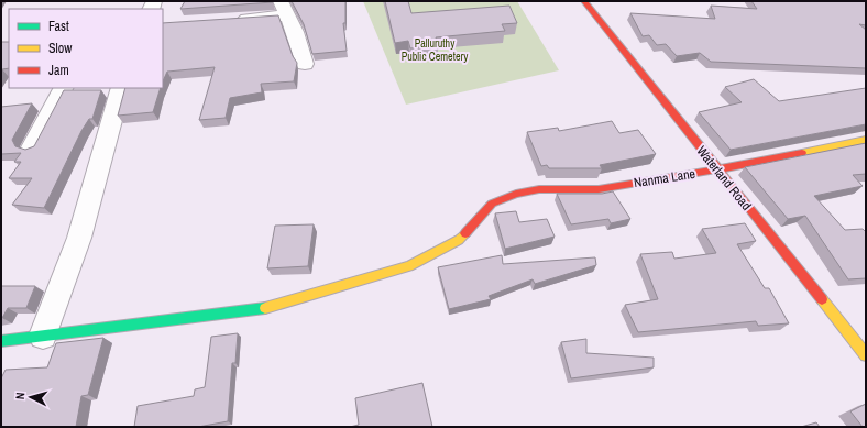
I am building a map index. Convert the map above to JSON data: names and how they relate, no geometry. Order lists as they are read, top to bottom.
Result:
{
  "streets": {
    "street": ["Nanma Lane", "Waterland Road"]
  },
  "crossings": [
    ["Nanma Lane", "Waterland Road"]
  ],
  "parks": ["Palluruthy Public Cemetery"],
  "legend": ["Fast", "Slow", "Jam"],
  "north": "left"
}
